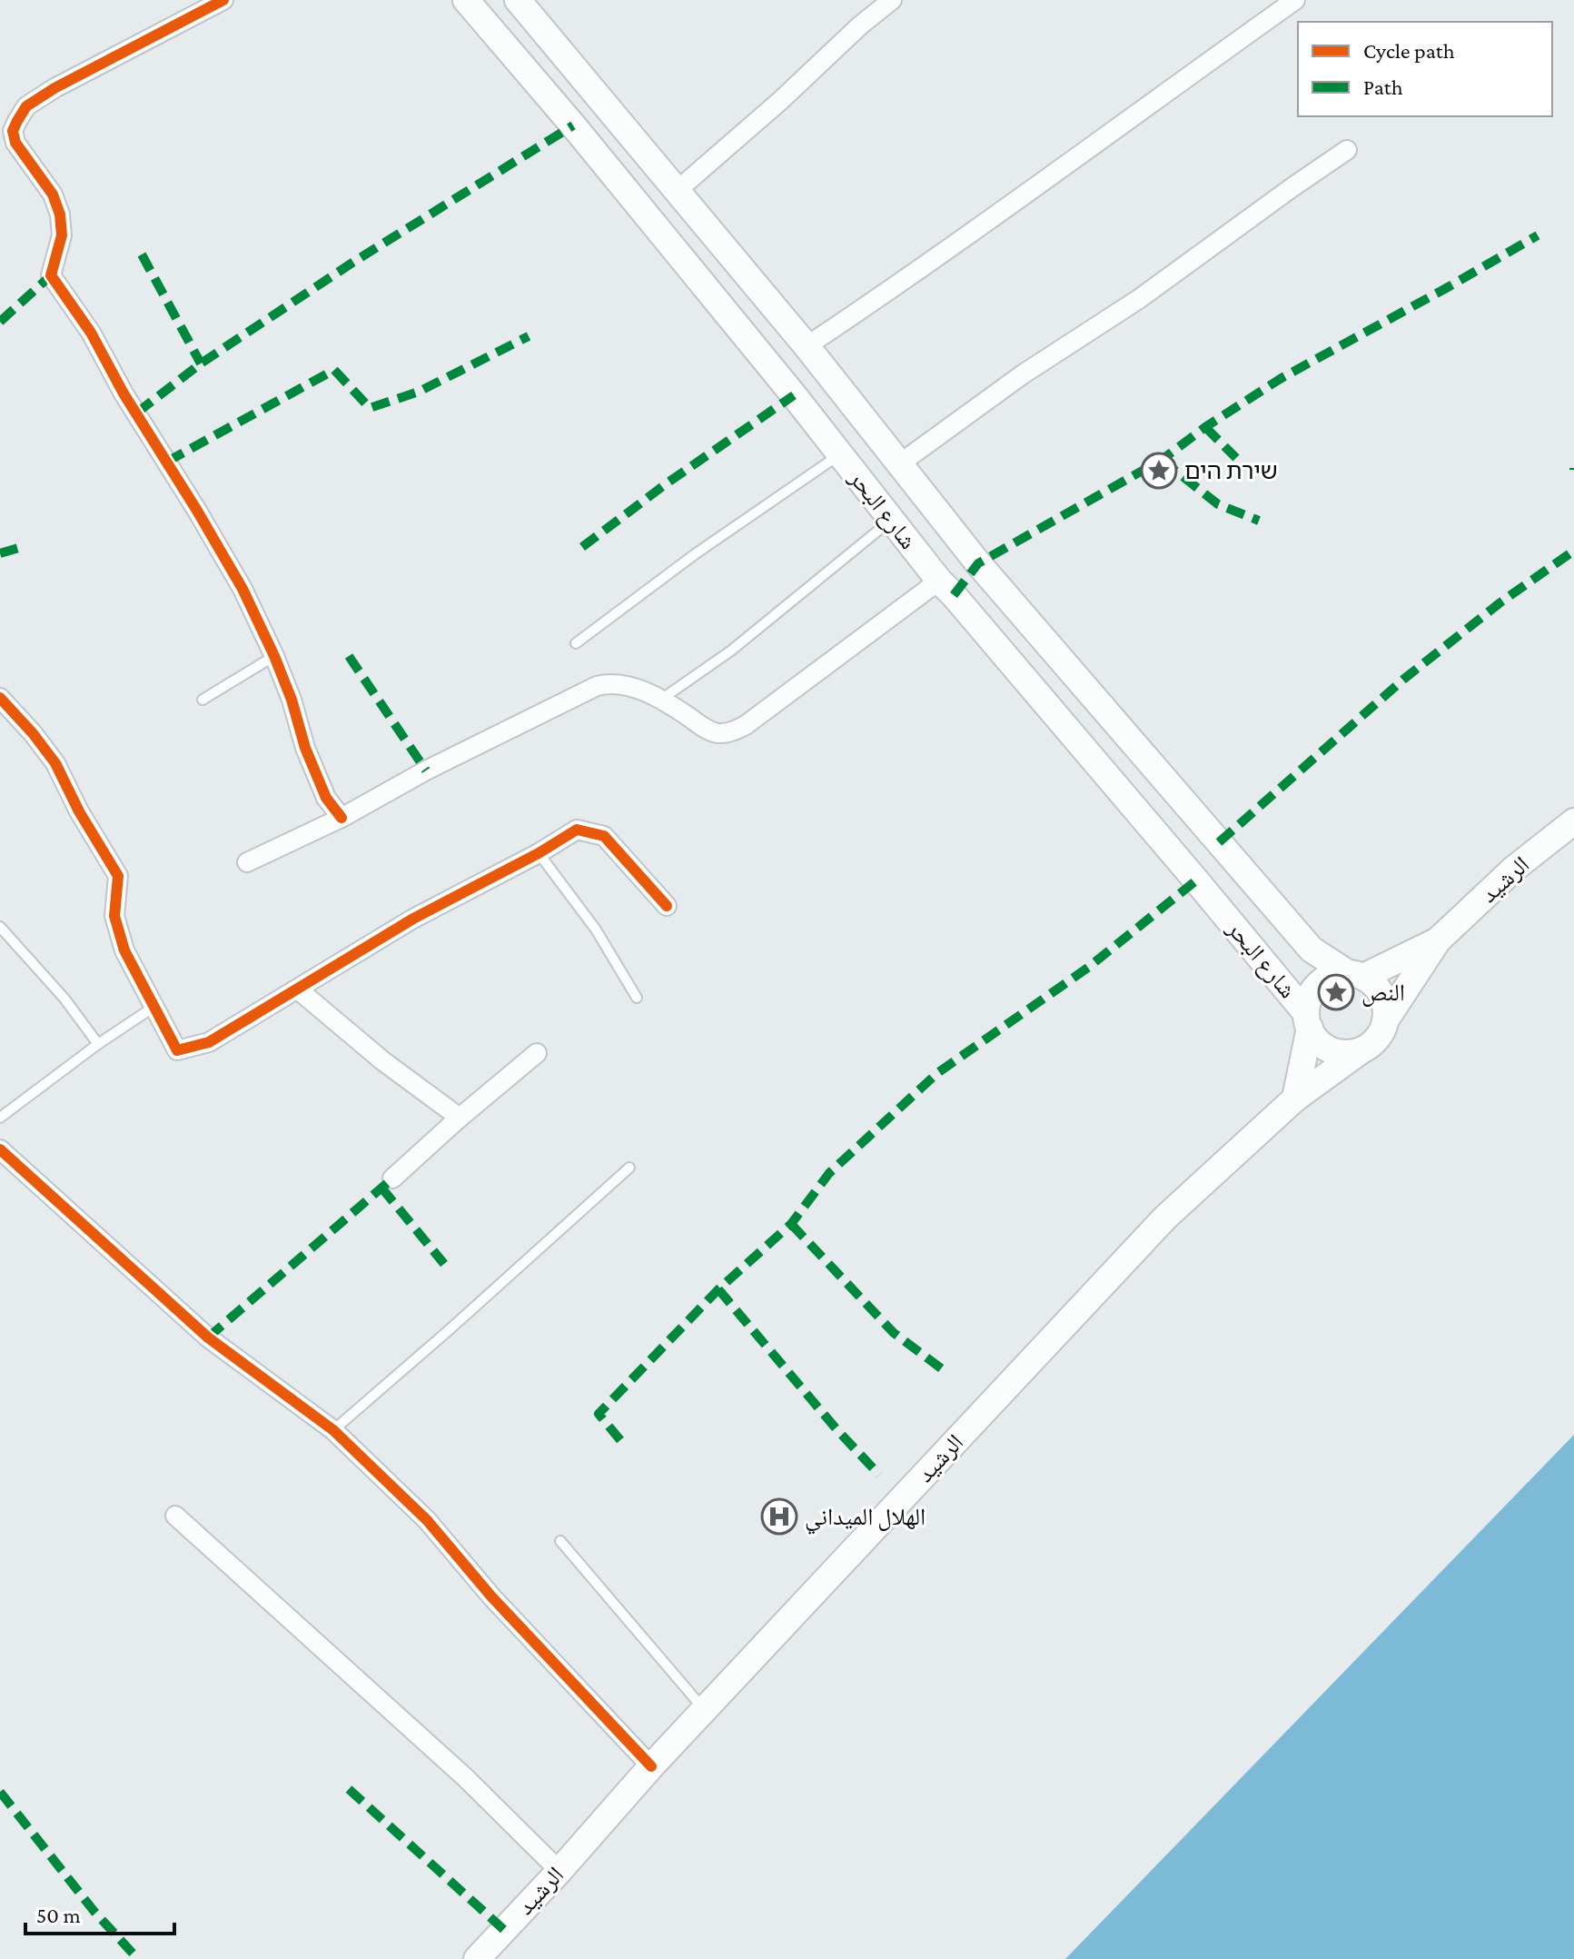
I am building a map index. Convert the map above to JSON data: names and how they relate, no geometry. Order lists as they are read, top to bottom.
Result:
{
  "streets": {
    "main road": ["شارع البحر", "الرشيد"]
  },
  "crossings": [
    ["شارع البحر", "الرشيد"]
  ],
  "places": {
    "place": ["שירת הים", "النص"],
    "hospital": ["الهلال الميداني"]
  },
  "legend": ["Cycle path", "Path"],
  "scale_bar": "50 m"
}
